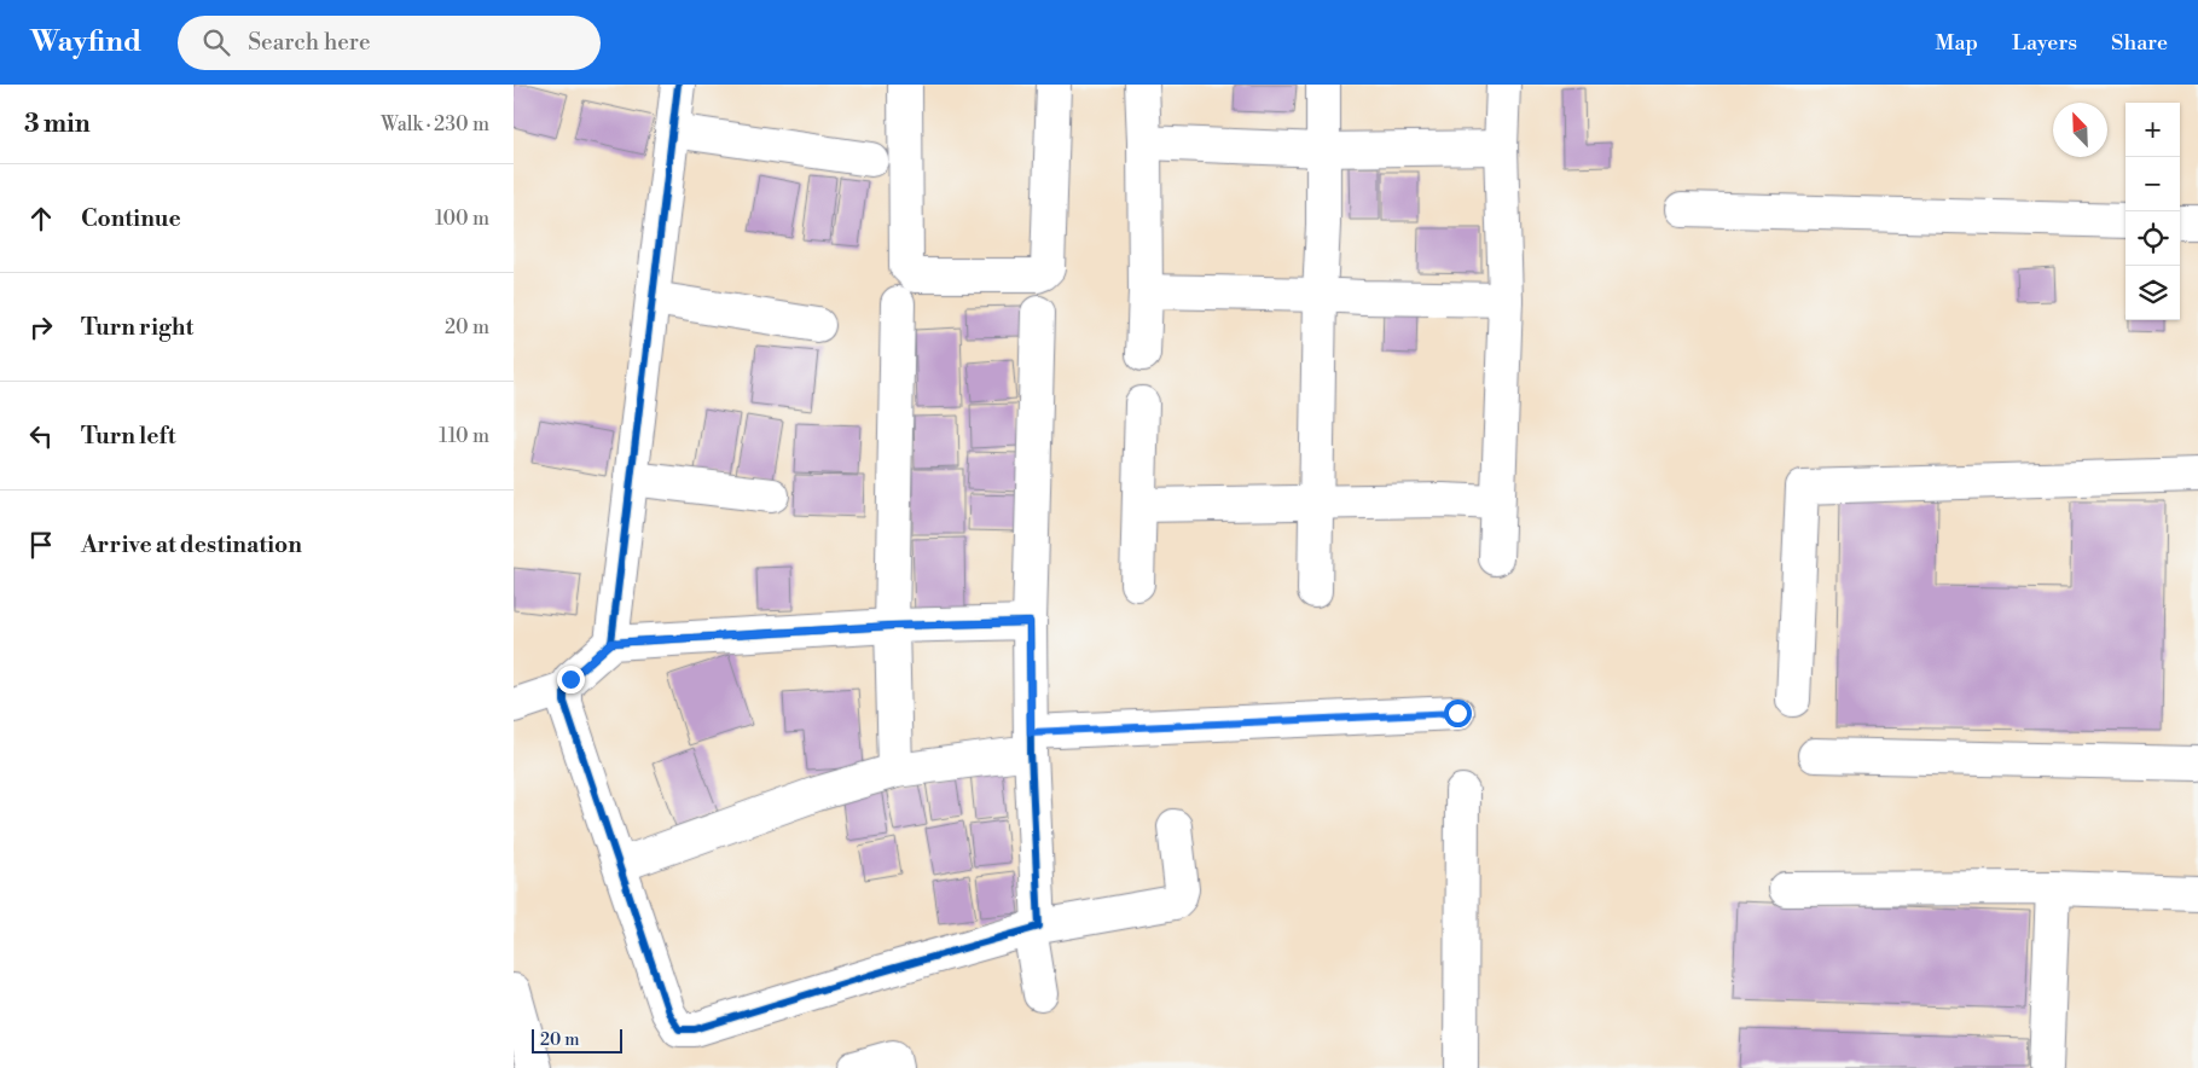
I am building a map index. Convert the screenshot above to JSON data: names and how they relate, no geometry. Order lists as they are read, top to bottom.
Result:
{
  "scale_bar": "20 m",
  "north": "top left",
  "page": {
    "header": "Wayfind",
    "search": "Search here",
    "nav": ["Map", "Layers", "Share"],
    "heading": ["3 min", "Walk · 230 m"],
    "map_buttons": ["+", "−"],
    "list": [
      ["Continue", "100 m"],
      ["Turn right", "20 m"],
      ["Turn left", "110 m"],
      "Arrive at destination"
    ],
    "scale": "20 m"
  }
}
